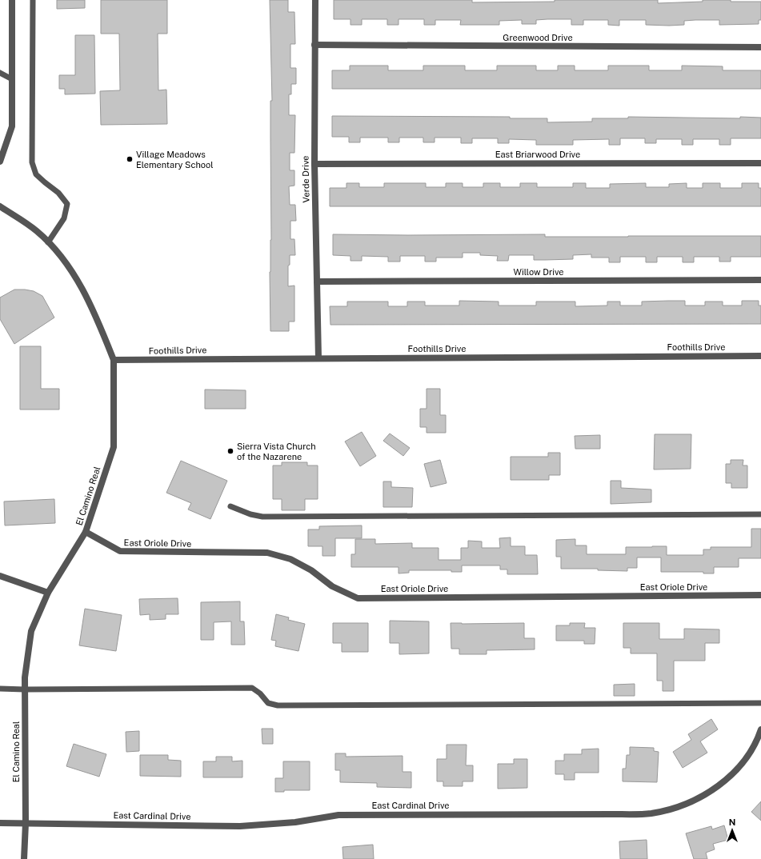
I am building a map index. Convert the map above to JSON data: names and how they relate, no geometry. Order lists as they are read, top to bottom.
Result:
{
  "streets": {
    "street": [
      "Greenwood Drive",
      "East Briarwood Drive",
      "Verde Drive",
      "Willow Drive",
      "Foothills Drive",
      "El Camino Real",
      "East Oriole Drive",
      "East Cardinal Drive"
    ]
  },
  "crossings": [
    ["Greenwood Drive", "Verde Drive"],
    ["East Briarwood Drive", "Verde Drive"],
    ["Verde Drive", "Willow Drive"],
    ["Verde Drive", "Foothills Drive"],
    ["Foothills Drive", "El Camino Real"],
    ["El Camino Real", "East Oriole Drive"],
    ["El Camino Real", "East Cardinal Drive"]
  ],
  "places": ["Village Meadows Elementary School", "Sierra Vista Church of the Nazarene"],
  "north": "top"
}
